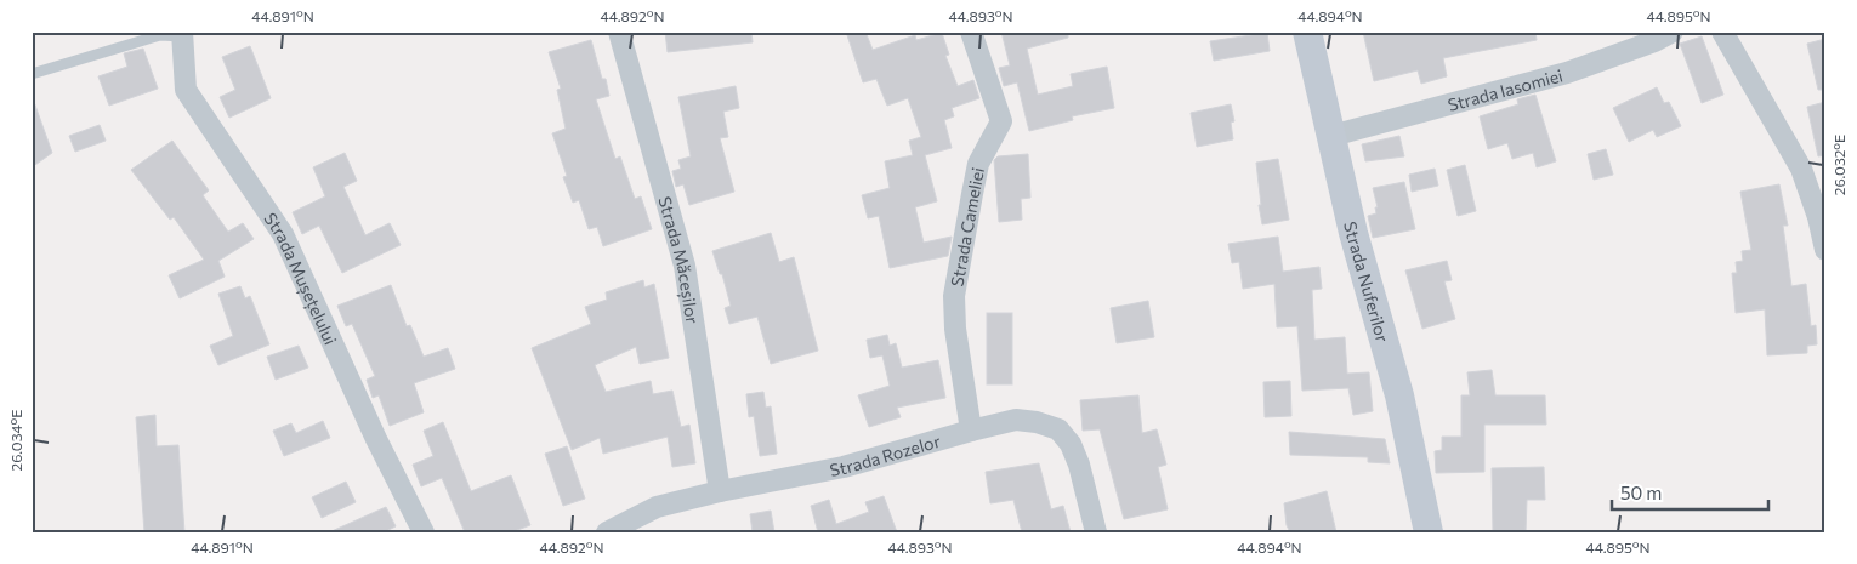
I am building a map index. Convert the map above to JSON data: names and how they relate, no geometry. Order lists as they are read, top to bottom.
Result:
{
  "streets": {
    "main road": ["Strada Nuferilor"],
    "street": [
      "Strada Iasomiei",
      "Strada Cameliei",
      "Strada Măceșilor",
      "Strada Mușețelului",
      "Strada Rozelor"
    ]
  },
  "crossings": [
    ["Strada Iasomiei", "Strada Nuferilor"],
    ["Strada Cameliei", "Strada Rozelor"],
    ["Strada Măceșilor", "Strada Rozelor"]
  ],
  "scale_bar": "50 m",
  "coordinates": [
    "44.891°N",
    "44.892°N",
    "44.893°N",
    "44.894°N",
    "44.895°N",
    "26.032°E",
    "26.034°E"
  ]
}
